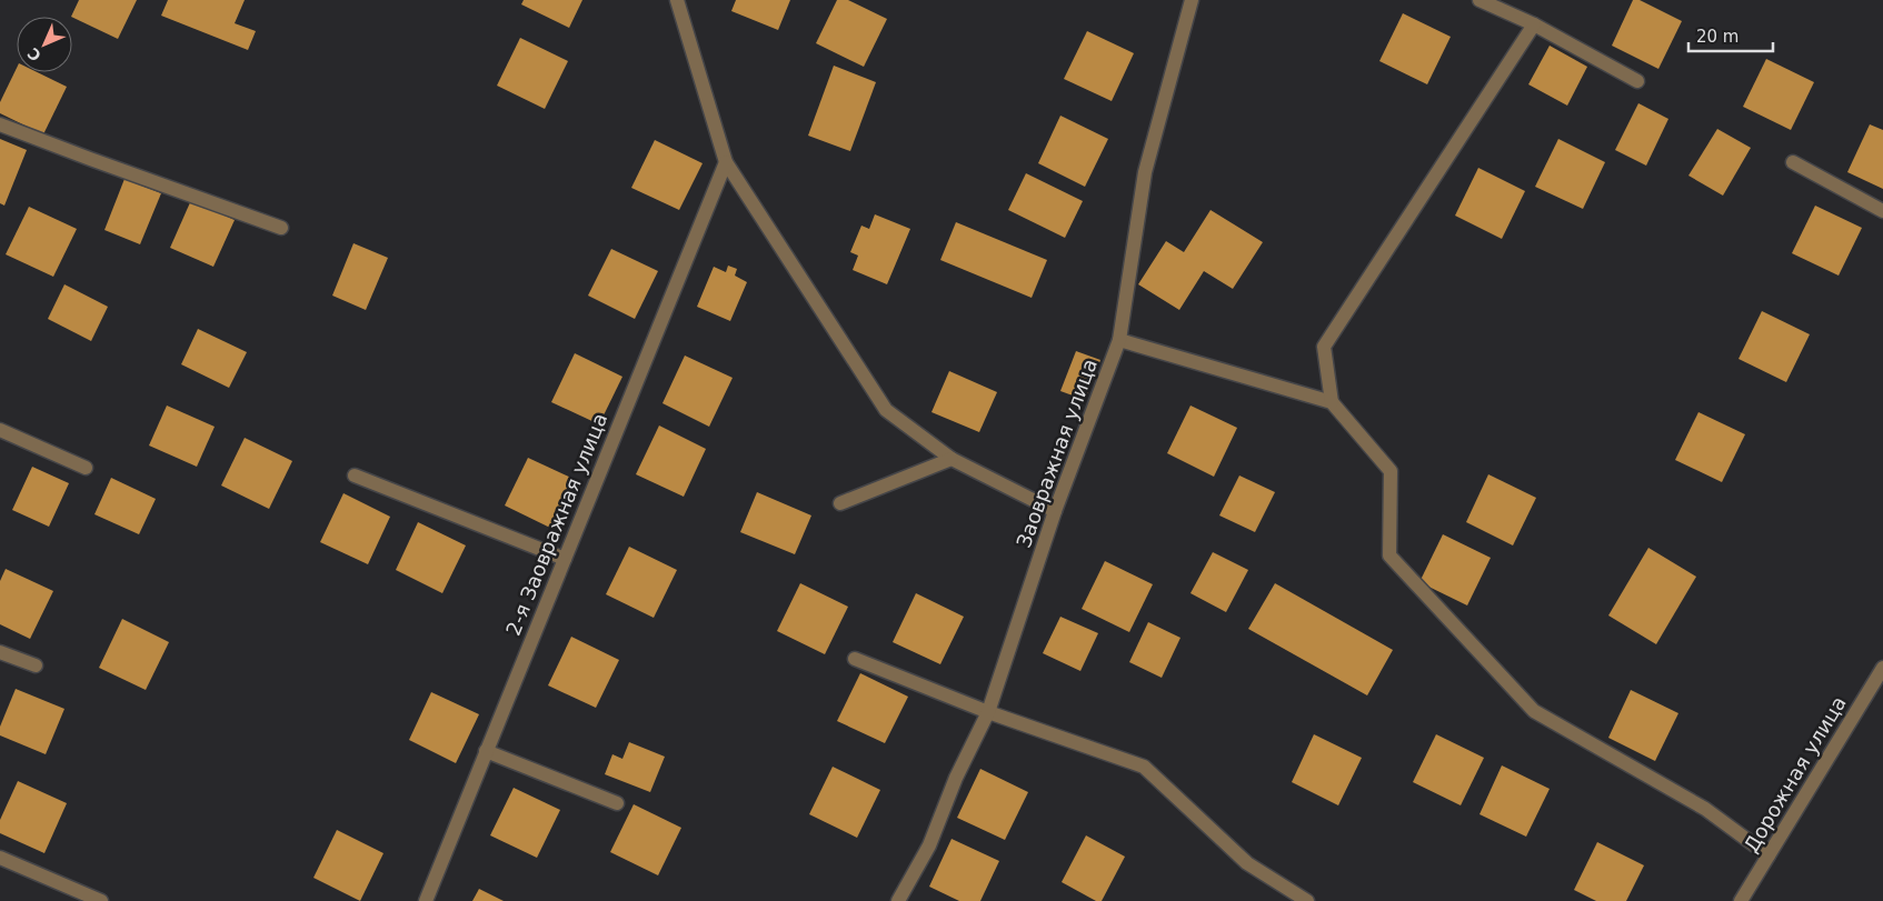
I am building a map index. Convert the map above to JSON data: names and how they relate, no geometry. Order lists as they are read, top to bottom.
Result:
{
  "streets": {
    "street": ["Заовражная улица", "2-я Заовражная улица", "Дорожная улица"]
  },
  "scale_bar": "20 m",
  "north": "bottom left"
}
